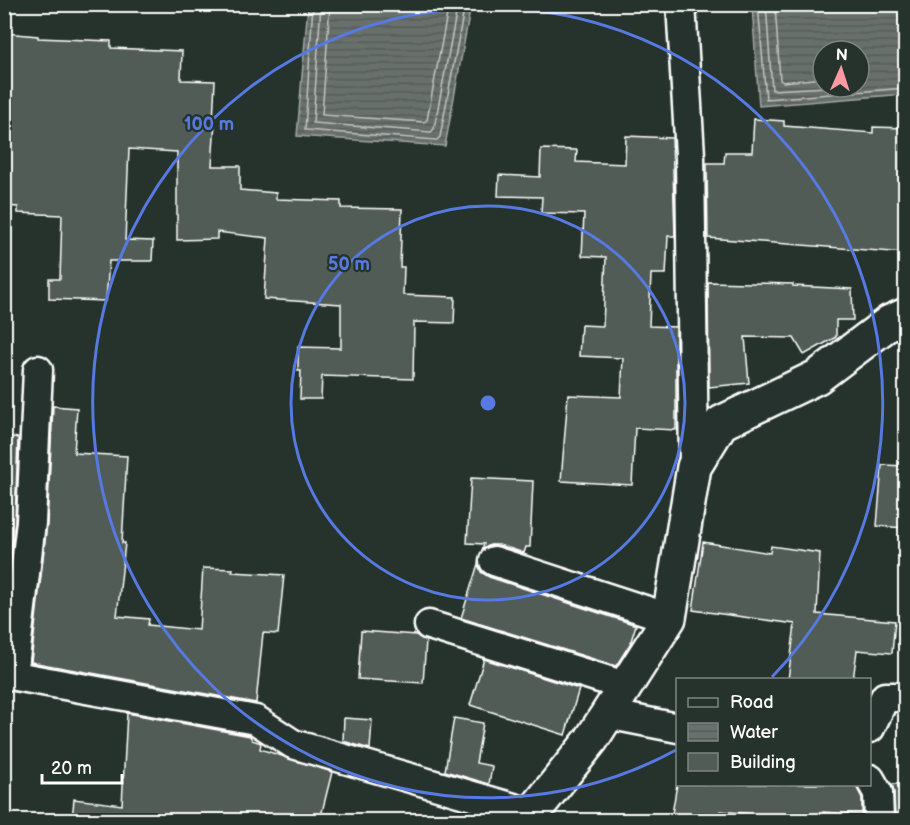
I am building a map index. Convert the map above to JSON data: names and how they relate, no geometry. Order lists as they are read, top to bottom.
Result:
{
  "legend": ["Road", "Water", "Building"],
  "scale_bar": "20 m",
  "north": "top",
  "rings": ["100 m", "50 m"]
}
